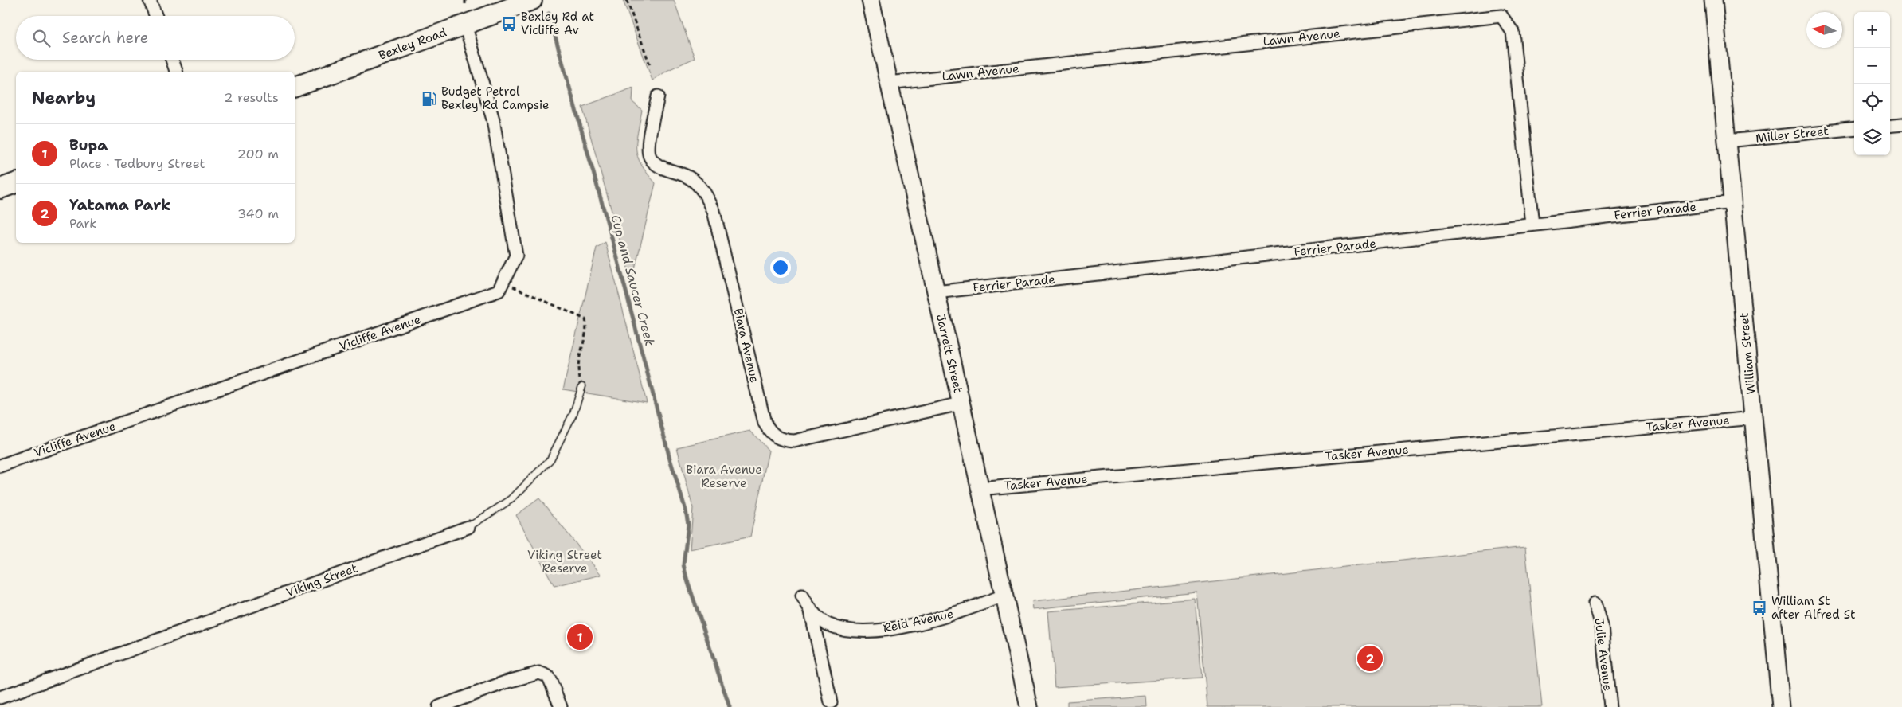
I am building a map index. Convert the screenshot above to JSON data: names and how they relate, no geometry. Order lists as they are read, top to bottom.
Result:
{
  "streets": {
    "main road": ["Bexley Road"],
    "street": [
      "Lawn Avenue",
      "Miller Street",
      "Ferrier Parade",
      "Vicliffe Avenue",
      "Biara Avenue",
      "Jarrett Street",
      "William Street",
      "Tasker Avenue",
      "Viking Street",
      "Reid Avenue",
      "Julie Avenue"
    ]
  },
  "crossings": [
    ["Lawn Avenue", "Ferrier Parade"],
    ["Lawn Avenue", "Jarrett Street"],
    ["Bexley Road", "Vicliffe Avenue"],
    ["Miller Street", "William Street"],
    ["Ferrier Parade", "Jarrett Street"],
    ["Ferrier Parade", "William Street"],
    ["Biara Avenue", "Jarrett Street"],
    ["Jarrett Street", "Tasker Avenue"],
    ["Jarrett Street", "Reid Avenue"],
    ["William Street", "Tasker Avenue"]
  ],
  "water": ["Cup and Saucer Creek"],
  "parks": ["Biara Avenue Reserve", "Viking Street Reserve"],
  "places": {
    "bus stop": ["Bexley Rd at Vicliffe Av", "William St after Alfred St"],
    "fuel station": ["Budget Petrol Bexley Rd Campsie"]
  },
  "north": "left",
  "page": {
    "map_buttons": ["+", "−"],
    "search": "Search here",
    "heading": ["Nearby", "2 results"],
    "list": [
      {
        "mark": "1",
        "name": "Bupa",
        "note": "Place · Tedbury Street",
        "value": "200 m"
      },
      {
        "mark": "2",
        "name": "Yatama Park",
        "note": "Park",
        "value": "340 m"
      }
    ],
    "pins": ["1", "2"]
  }
}
